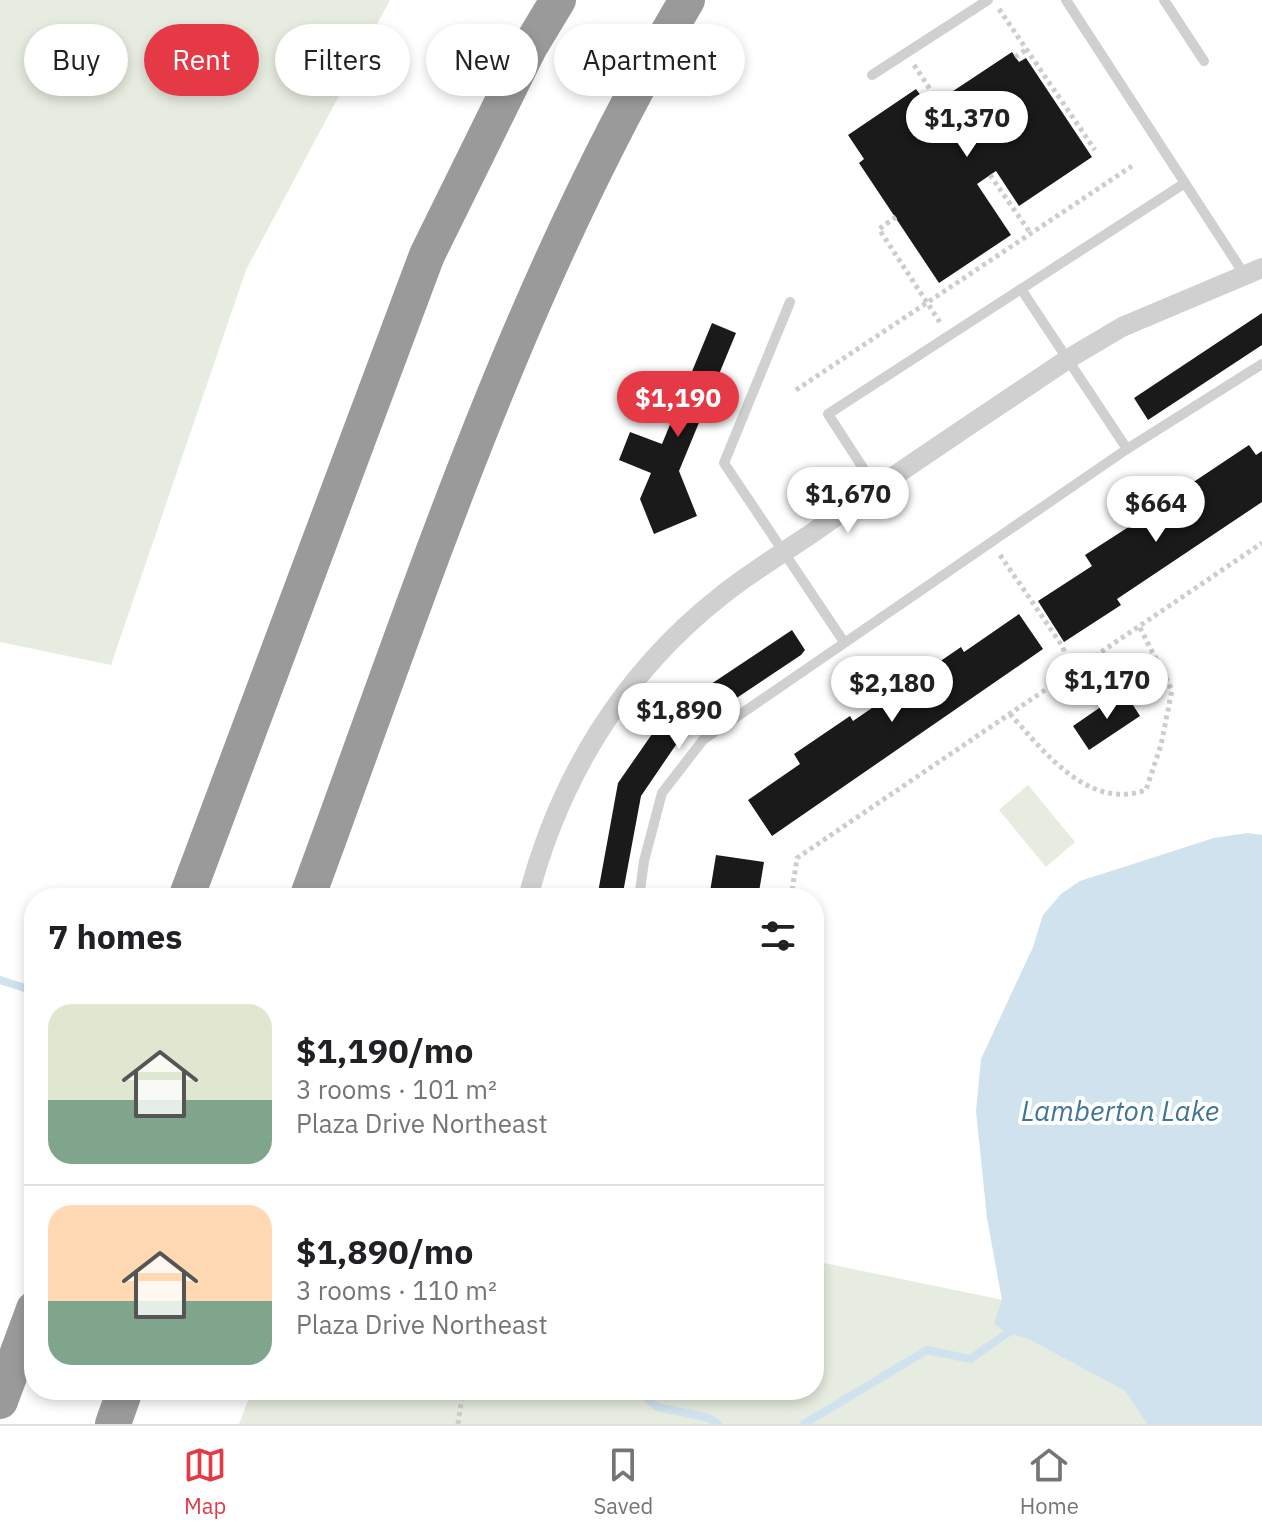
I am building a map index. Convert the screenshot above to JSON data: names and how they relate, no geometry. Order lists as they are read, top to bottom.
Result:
{
  "water": ["Lamberton Lake"],
  "page": {
    "chip": [
      "Buy",
      "Rent",
      "Filters",
      "New",
      "Apartment"
    ],
    "price": [
      "$1,370",
      "$1,190",
      "$1,670",
      "$664",
      "$1,170",
      "$2,180",
      "$1,890"
    ],
    "heading": "7 homes",
    "list": [
      {
        "name": "$1,190/mo",
        "note": "3 rooms · 101 m² · Plaza Drive Northeast"
      },
      {
        "name": "$1,890/mo",
        "note": "3 rooms · 110 m² · Plaza Drive Northeast"
      }
    ],
    "tabs": ["Map", "Saved", "Home"]
  }
}
